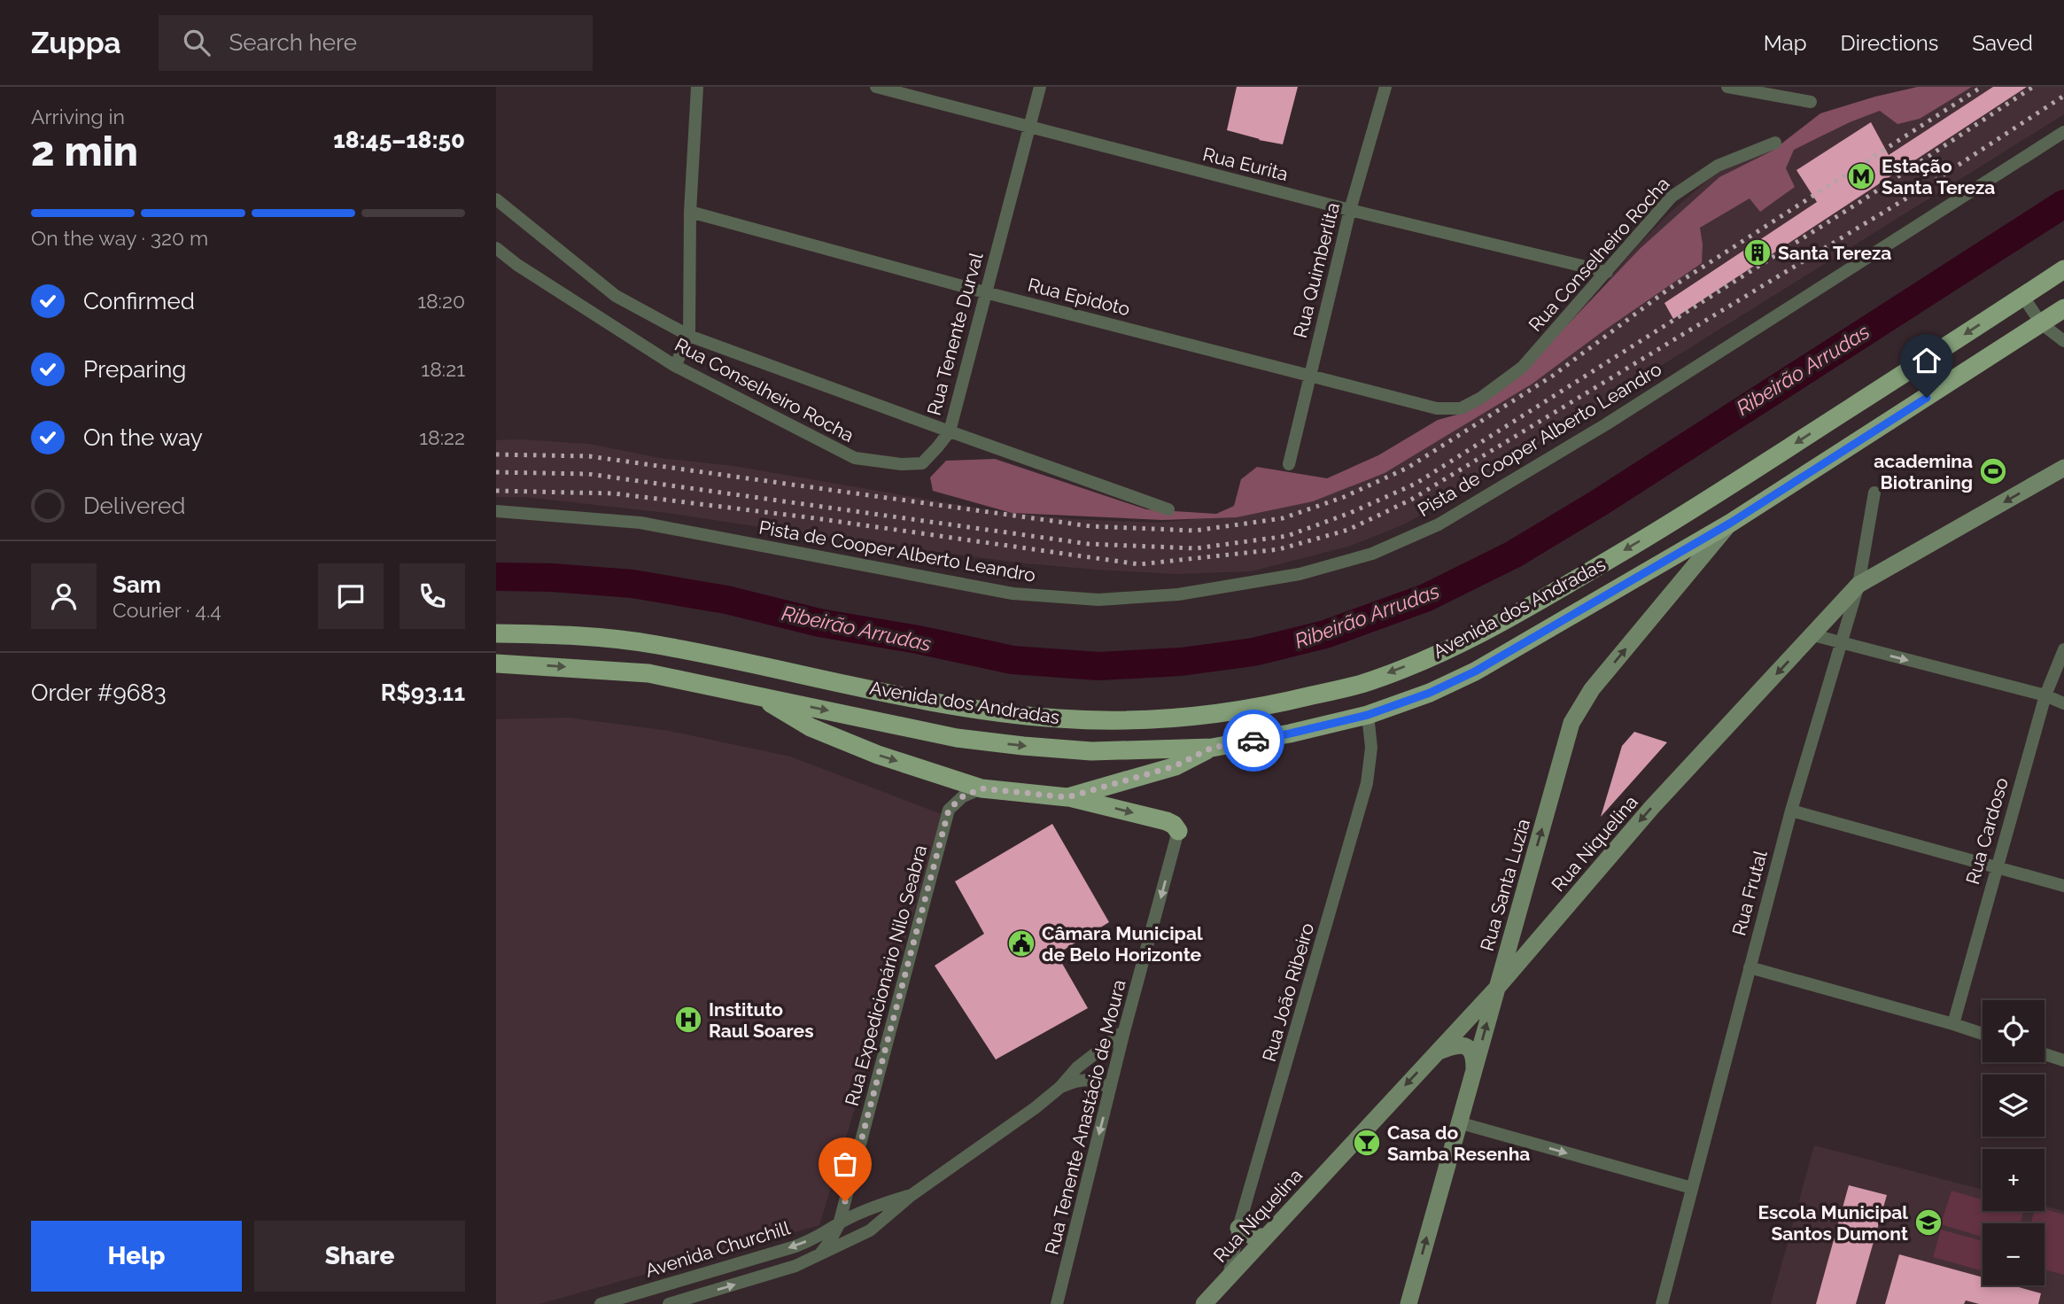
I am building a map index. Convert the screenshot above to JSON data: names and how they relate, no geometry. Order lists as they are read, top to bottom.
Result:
{
  "streets": {
    "main road": ["Avenida dos Andradas"],
    "street": [
      "Rua Eurita",
      "Rua Conselheiro Rocha",
      "Rua Quimberlita",
      "Rua Epidoto",
      "Rua Tenente Durval",
      "Pista de Cooper Alberto Leandro",
      "Rua Cardoso",
      "Rua Niquelina",
      "Rua Santa Luzia",
      "Rua Frutal",
      "Rua Expedicionário Nilo Seabra",
      "Rua João Ribeiro",
      "Rua Tenente Anastácio de Moura",
      "Avenida Churchill"
    ]
  },
  "crossings": [
    ["Rua Eurita", "Rua Conselheiro Rocha"],
    ["Rua Eurita", "Rua Quimberlita"],
    ["Rua Eurita", "Rua Tenente Durval"],
    ["Rua Conselheiro Rocha", "Rua Epidoto"],
    ["Rua Conselheiro Rocha", "Rua Tenente Durval"],
    ["Rua Quimberlita", "Rua Epidoto"],
    ["Rua Epidoto", "Rua Tenente Durval"],
    ["Avenida dos Andradas", "Rua Santa Luzia"],
    ["Avenida dos Andradas", "Rua João Ribeiro"],
    ["Rua Niquelina", "Rua Santa Luzia"],
    ["Rua Niquelina", "Rua Frutal"],
    ["Rua Niquelina", "Rua João Ribeiro"],
    ["Rua Expedicionário Nilo Seabra", "Avenida Churchill"],
    ["Rua Tenente Anastácio de Moura", "Avenida Churchill"]
  ],
  "one_way": ["Rua Niquelina", "Rua Santa Luzia", "Rua Tenente Anastácio de Moura"],
  "water": ["Ribeirão Arrudas"],
  "places": {
    "metro station": ["Estação Santa Tereza"],
    "building": ["Santa Tereza"],
    "sports": ["academina Biotraning"],
    "public building": ["Câmara Municipal de Belo Horizonte"],
    "hospital": ["Instituto Raul Soares"],
    "bar": ["Casa do Samba Resenha"],
    "school or university": ["Escola Municipal Santos Dumont"]
  },
  "page": {
    "header": "Zuppa",
    "search": "Search here",
    "nav": ["Map", "Directions", "Saved"],
    "heading": ["2 min", "Arriving in", "18:45–18:50"],
    "panel": [
      "Sam",
      "Courier · 4.4",
      "Order #9683",
      "R$93.11"
    ],
    "bar": "On the way · 320 m",
    "list": [
      ["Confirmed", "18:20"],
      ["Preparing", "18:21"],
      ["On the way", "18:22"],
      "Delivered"
    ],
    "map_buttons": ["+", "−"],
    "buttons": ["Help", "Share"]
  }
}
